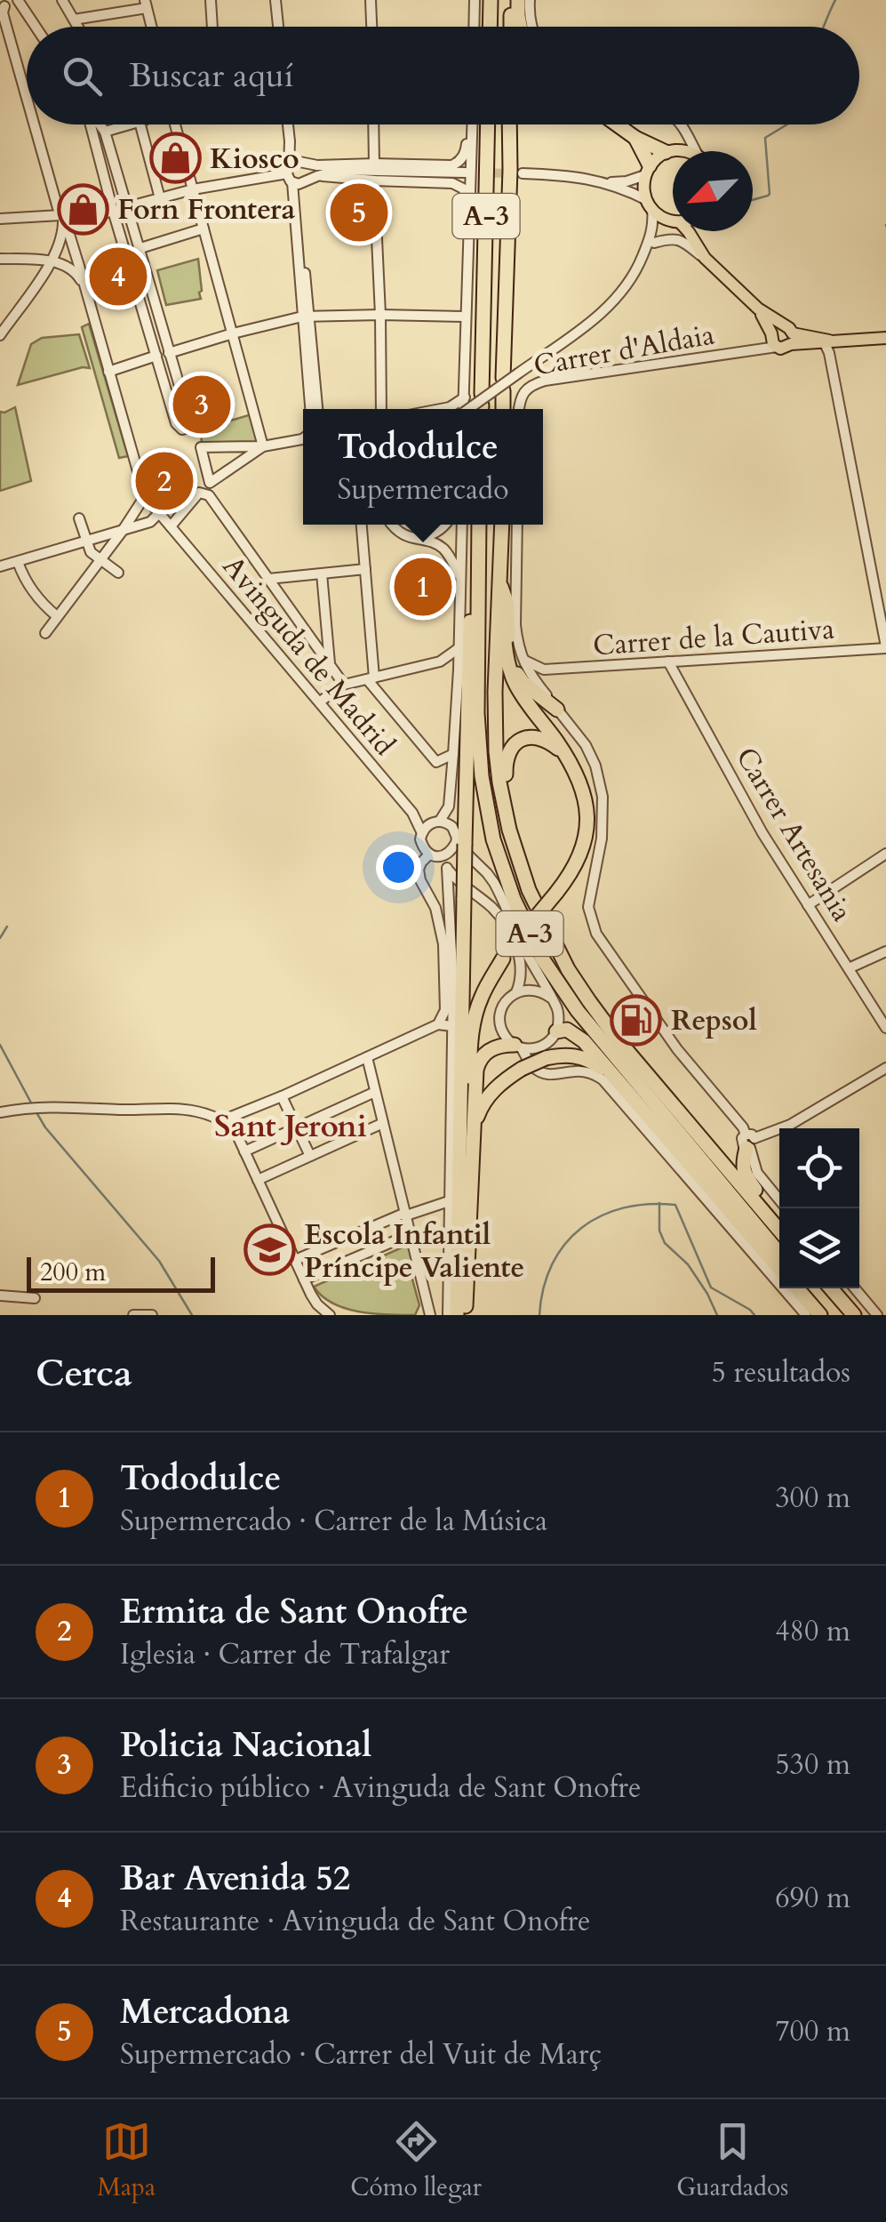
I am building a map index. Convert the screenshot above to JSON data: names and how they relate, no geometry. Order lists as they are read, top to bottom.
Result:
{
  "streets": {
    "highway": ["A-3"],
    "street": [
      "Carrer d'Aldaia",
      "Carrer de la Cautiva",
      "Avinguda de Madrid",
      "Carrer Artesania"
    ]
  },
  "crossings": [
    ["Carrer de la Cautiva", "Carrer Artesania"]
  ],
  "districts": ["Sant Jeroni"],
  "places": {
    "shop": ["Kiosco", "Forn Frontera"],
    "fuel station": ["Repsol"],
    "school or university": ["Escola Infantil Príncipe Valiente"]
  },
  "scale_bar": "200 m",
  "north": "bottom left",
  "page": {
    "search": "Buscar aquí",
    "pins": [
      "5",
      "4",
      "3",
      "2",
      "1"
    ],
    "popup": ["Tododulce", "Supermercado"],
    "scale": "200 m",
    "heading": ["Cerca", "5 resultados"],
    "list": [
      {
        "mark": "1",
        "name": "Tododulce",
        "note": "Supermercado · Carrer de la Música",
        "value": "300 m"
      },
      {
        "mark": "2",
        "name": "Ermita de Sant Onofre",
        "note": "Iglesia · Carrer de Trafalgar",
        "value": "480 m"
      },
      {
        "mark": "3",
        "name": "Policia Nacional",
        "note": "Edificio público · Avinguda de Sant Onofre",
        "value": "530 m"
      },
      {
        "mark": "4",
        "name": "Bar Avenida 52",
        "note": "Restaurante · Avinguda de Sant Onofre",
        "value": "690 m"
      },
      {
        "mark": "5",
        "name": "Mercadona",
        "note": "Supermercado · Carrer del Vuit de Març",
        "value": "700 m"
      }
    ],
    "nav": ["Mapa", "Cómo llegar", "Guardados"]
  }
}
